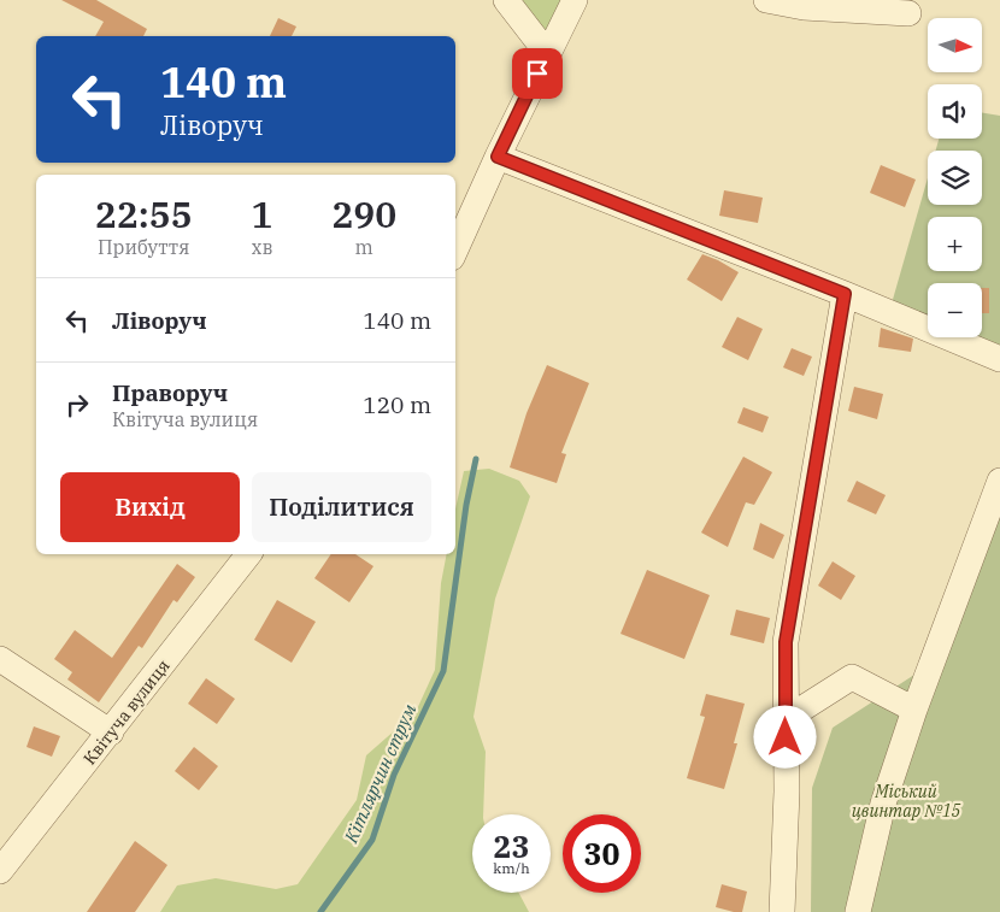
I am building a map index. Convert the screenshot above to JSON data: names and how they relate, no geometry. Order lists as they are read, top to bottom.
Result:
{
  "streets": {
    "street": ["Квітуча вулиця"]
  },
  "water": ["Кітлярчин струм"],
  "parks": ["Міський цвинтар №15"],
  "north": "right",
  "page": {
    "map_buttons": ["+", "−"],
    "turn": ["140 m", "Ліворуч"],
    "eta": [
      "22:55",
      "Прибуття",
      "1",
      "хв",
      "290",
      "m"
    ],
    "list": [
      {
        "name": "Ліворуч",
        "value": "140 m"
      },
      {
        "name": "Праворуч",
        "note": "Квітуча вулиця",
        "value": "120 m"
      }
    ],
    "buttons": ["Вихід", "Поділитися"],
    "speed": "23 km/h",
    "limit": "30"
  }
}
